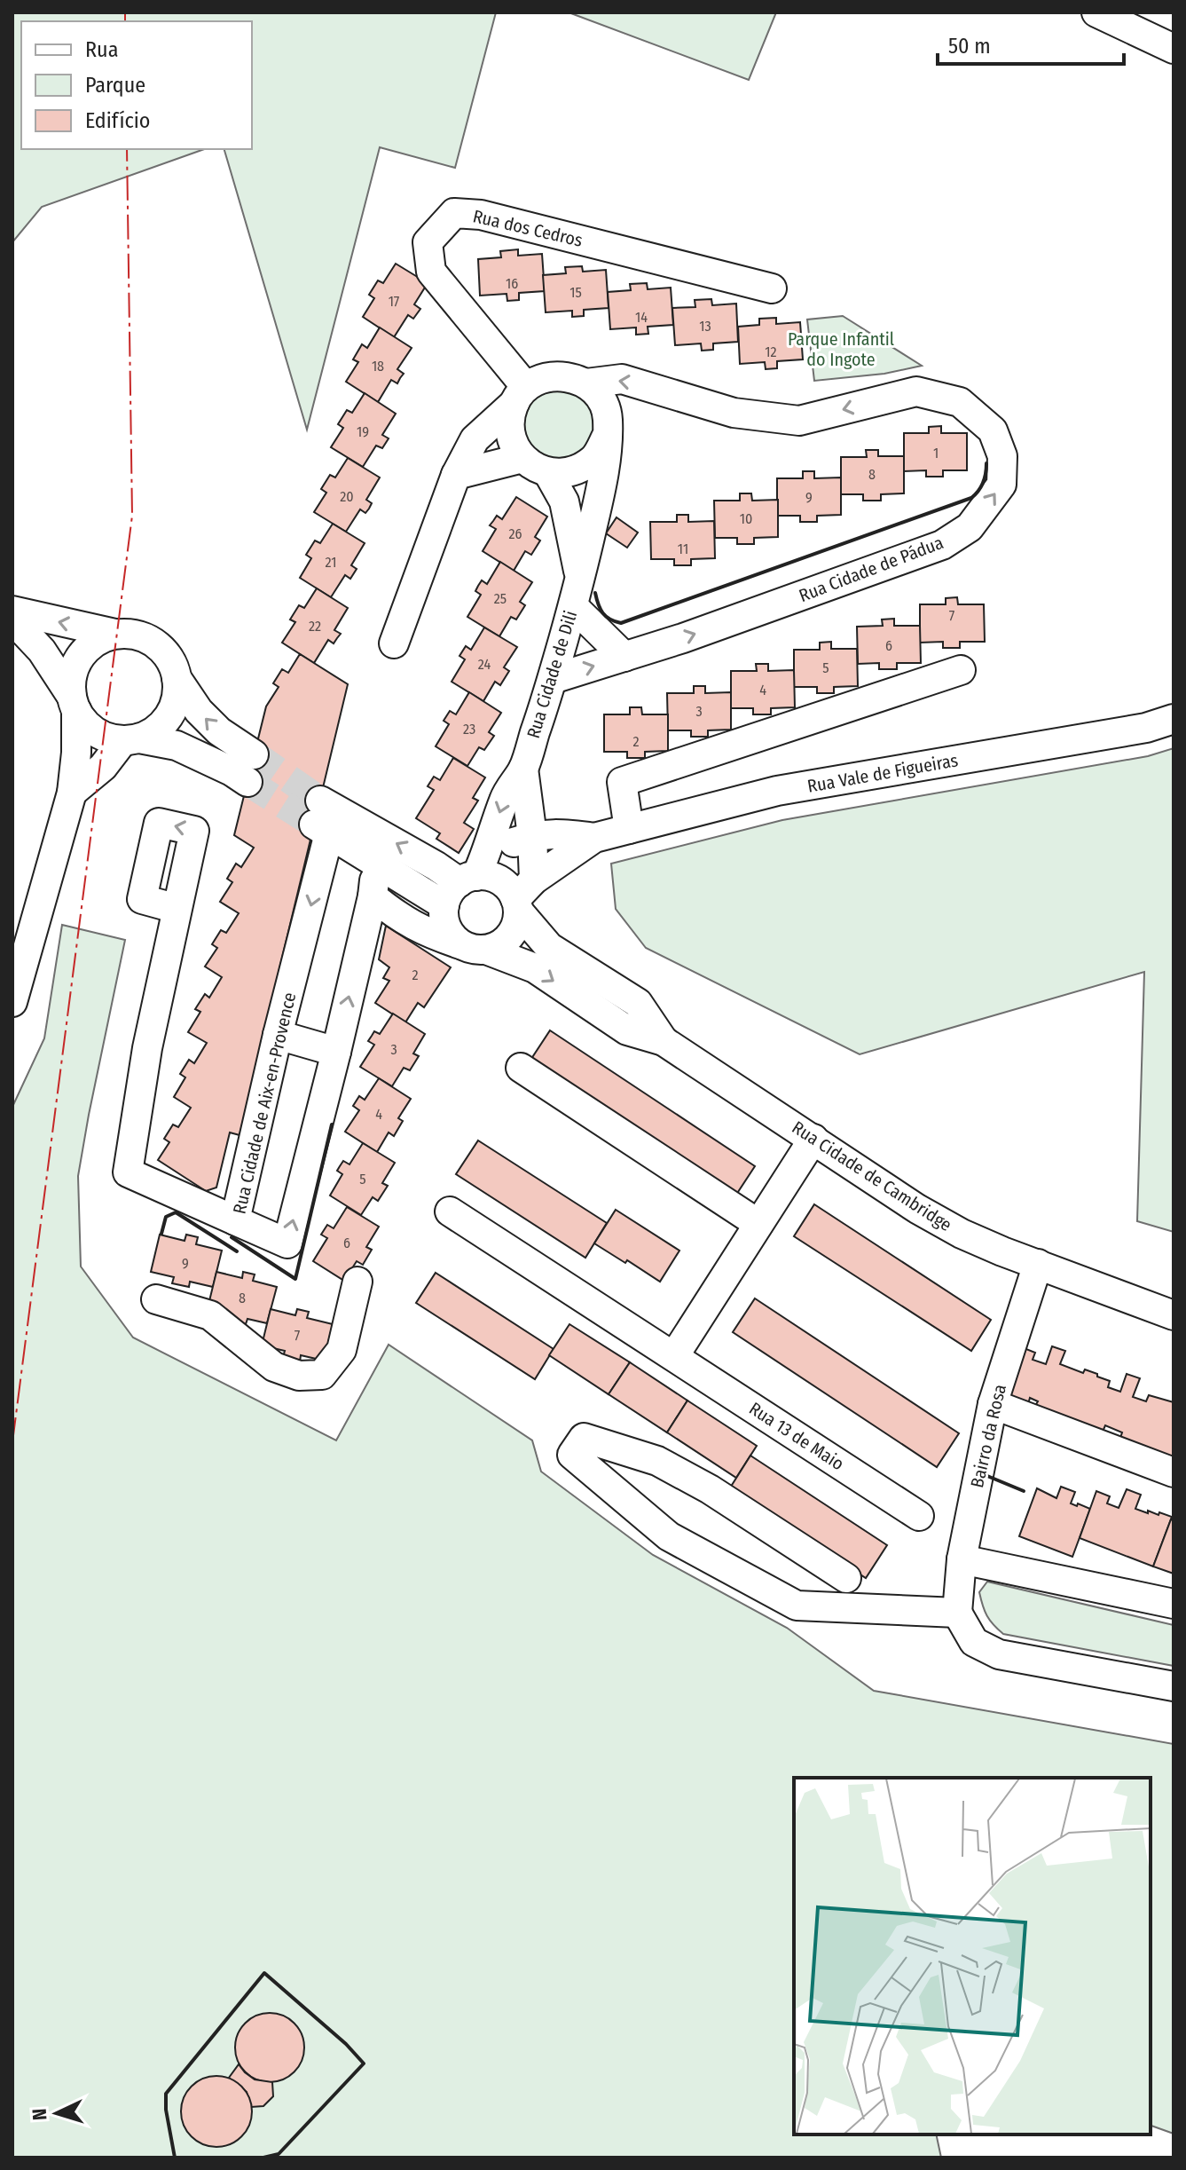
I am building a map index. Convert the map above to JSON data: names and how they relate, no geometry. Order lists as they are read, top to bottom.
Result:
{
  "streets": {
    "street": [
      "Rua dos Cedros",
      "Rua Cidade de Pádua",
      "Rua Cidade de Dili",
      "Rua Vale de Figueiras",
      "Rua Cidade de Aix-en-Provence",
      "Rua Cidade de Cambridge",
      "Rua 13 de Maio",
      "Bairro da Rosa"
    ]
  },
  "crossings": [
    ["Rua dos Cedros", "Rua Cidade de Pádua"],
    ["Rua dos Cedros", "Rua Cidade de Dili"],
    ["Rua Cidade de Pádua", "Rua Cidade de Dili"],
    ["Rua Cidade de Dili", "Rua Vale de Figueiras"],
    ["Rua Cidade de Dili", "Rua Cidade de Cambridge"],
    ["Rua Vale de Figueiras", "Rua Cidade de Cambridge"],
    ["Rua Cidade de Aix-en-Provence", "Rua Cidade de Cambridge"],
    ["Rua Cidade de Cambridge", "Bairro da Rosa"]
  ],
  "parks": ["Parque Infantil do Ingote"],
  "house_numbers": [
    "16",
    "15",
    "17",
    "14",
    "13",
    "12",
    "18",
    "19",
    "1",
    "8",
    "20",
    "9",
    "10",
    "26",
    "11",
    "21",
    "25",
    "7",
    "22",
    "6",
    "24",
    "5",
    "4",
    "3",
    "23",
    "2",
    "2",
    "3",
    "4",
    "5",
    "6",
    "9",
    "8",
    "7"
  ],
  "legend": ["Rua", "Parque", "Edifício"],
  "scale_bar": "50 m",
  "north": "left"
}
